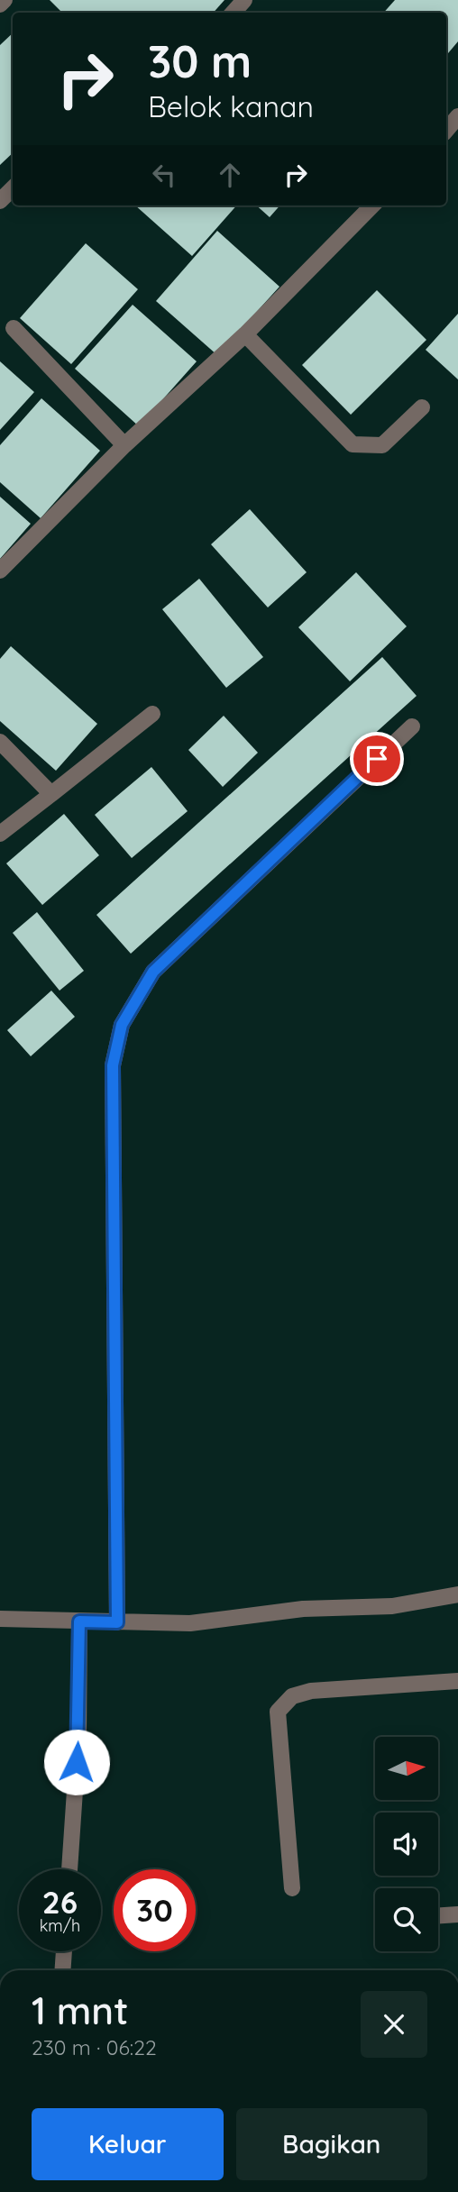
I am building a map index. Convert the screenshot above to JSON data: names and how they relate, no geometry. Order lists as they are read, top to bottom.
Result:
{
  "north": "right",
  "page": {
    "turn": ["30 m", "Belok kanan"],
    "speed": "26 km/h",
    "limit": "30",
    "heading": ["1 mnt", "230 m · 06:22"],
    "buttons": ["Keluar", "Bagikan"]
  }
}
